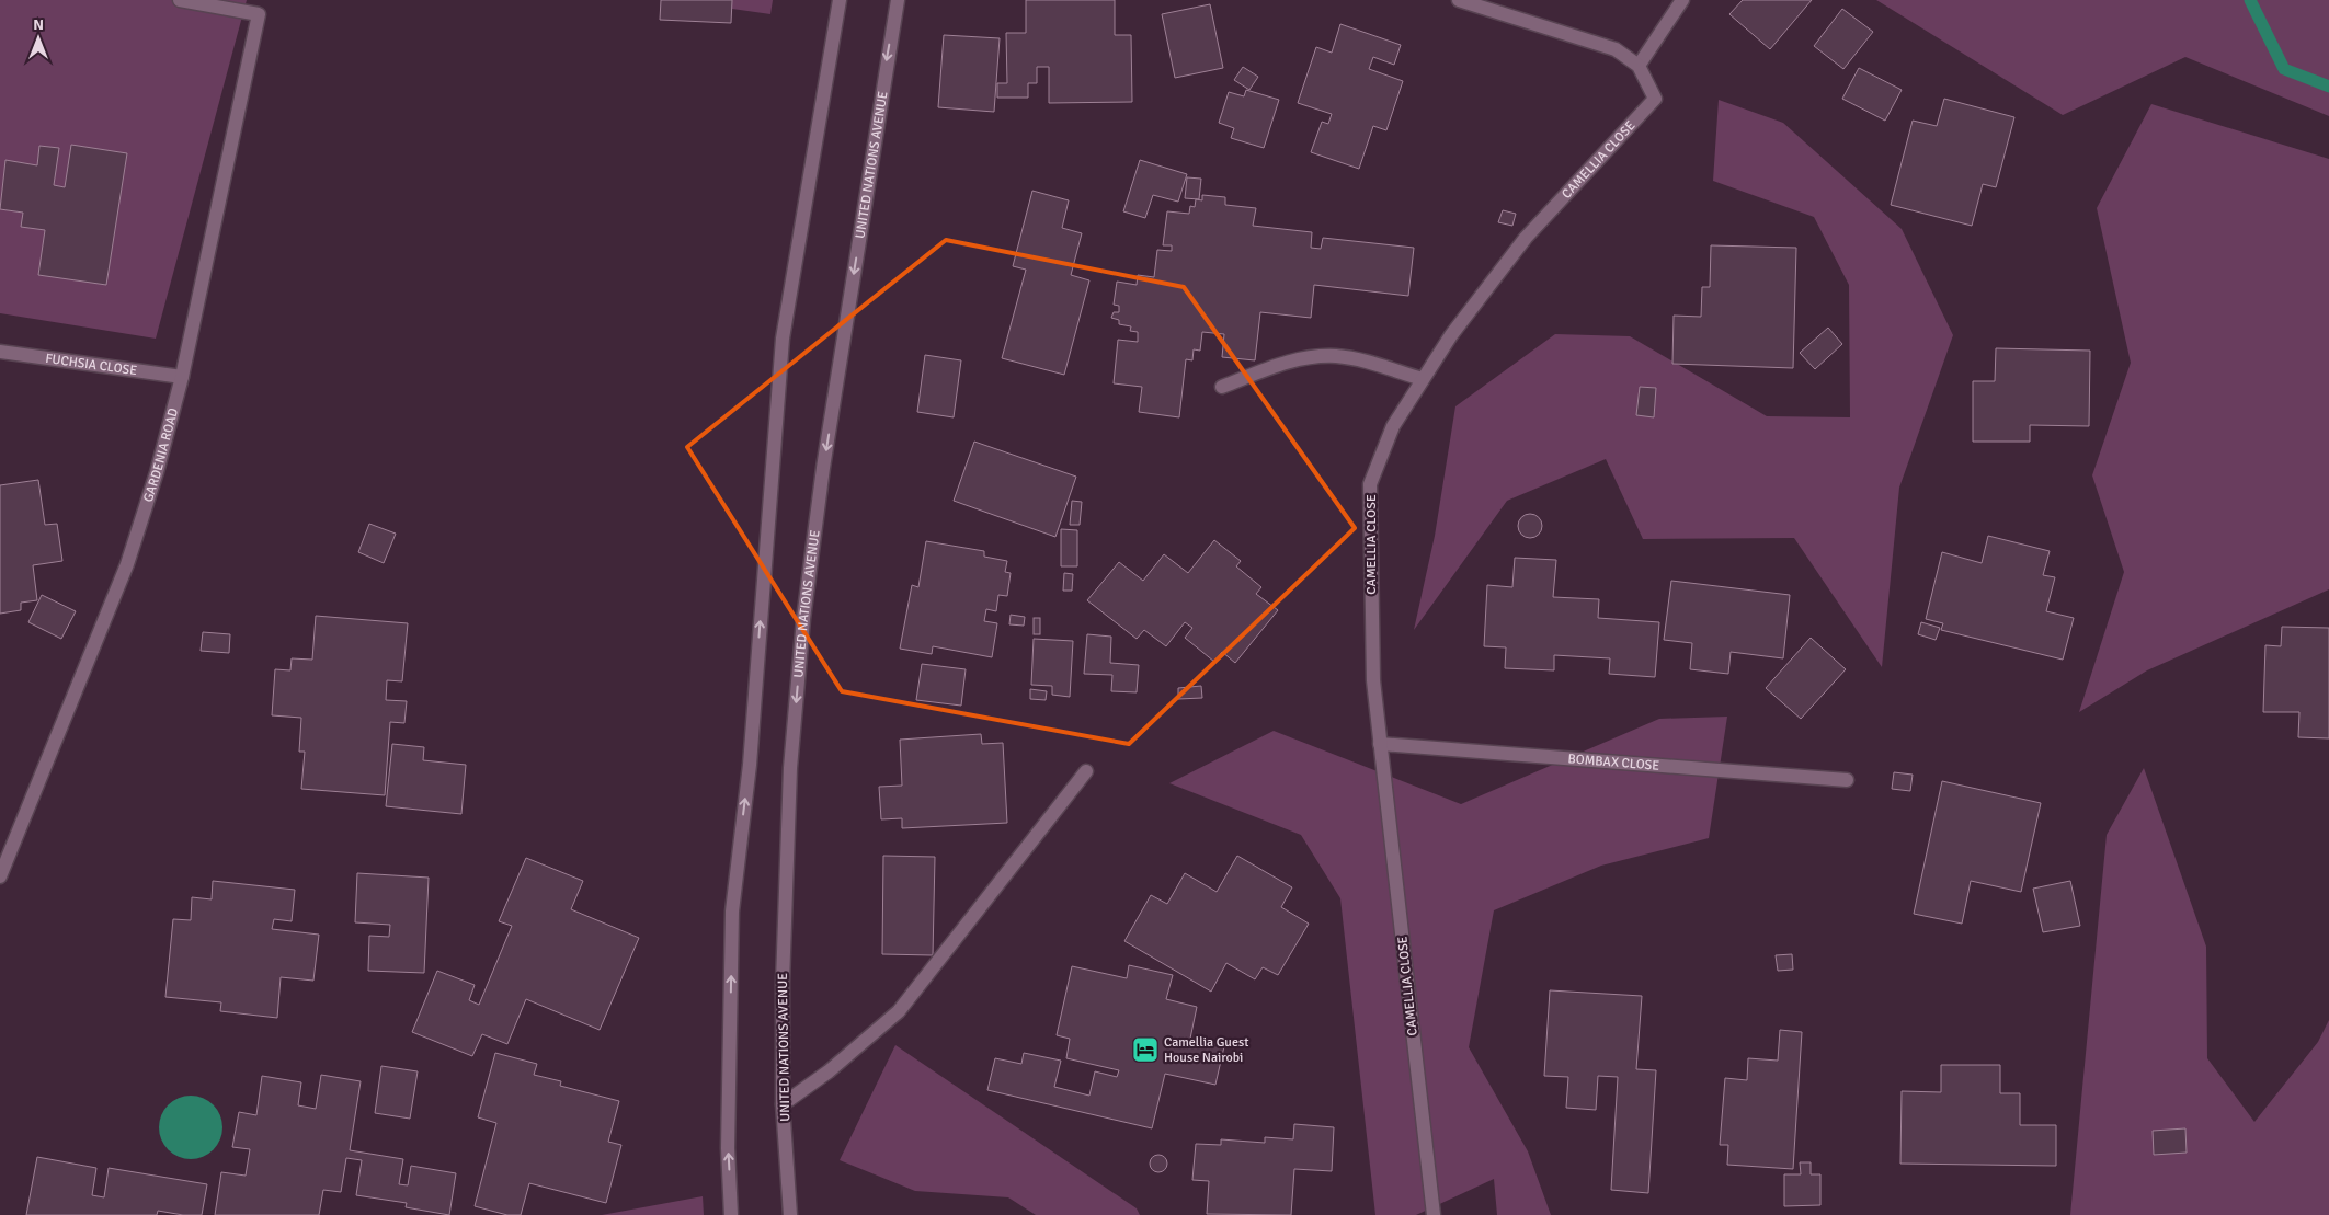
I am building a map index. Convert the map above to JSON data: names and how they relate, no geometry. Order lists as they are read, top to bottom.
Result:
{
  "streets": {
    "street": [
      "CAMELLIA CLOSE",
      "UNITED NATIONS AVENUE",
      "FUCHSIA CLOSE",
      "GARDENIA ROAD",
      "BOMBAX CLOSE"
    ]
  },
  "crossings": [
    ["CAMELLIA CLOSE", "BOMBAX CLOSE"],
    ["FUCHSIA CLOSE", "GARDENIA ROAD"]
  ],
  "places": {
    "hotel": ["Camellia Guest House Nairobi"]
  },
  "north": "top"
}
